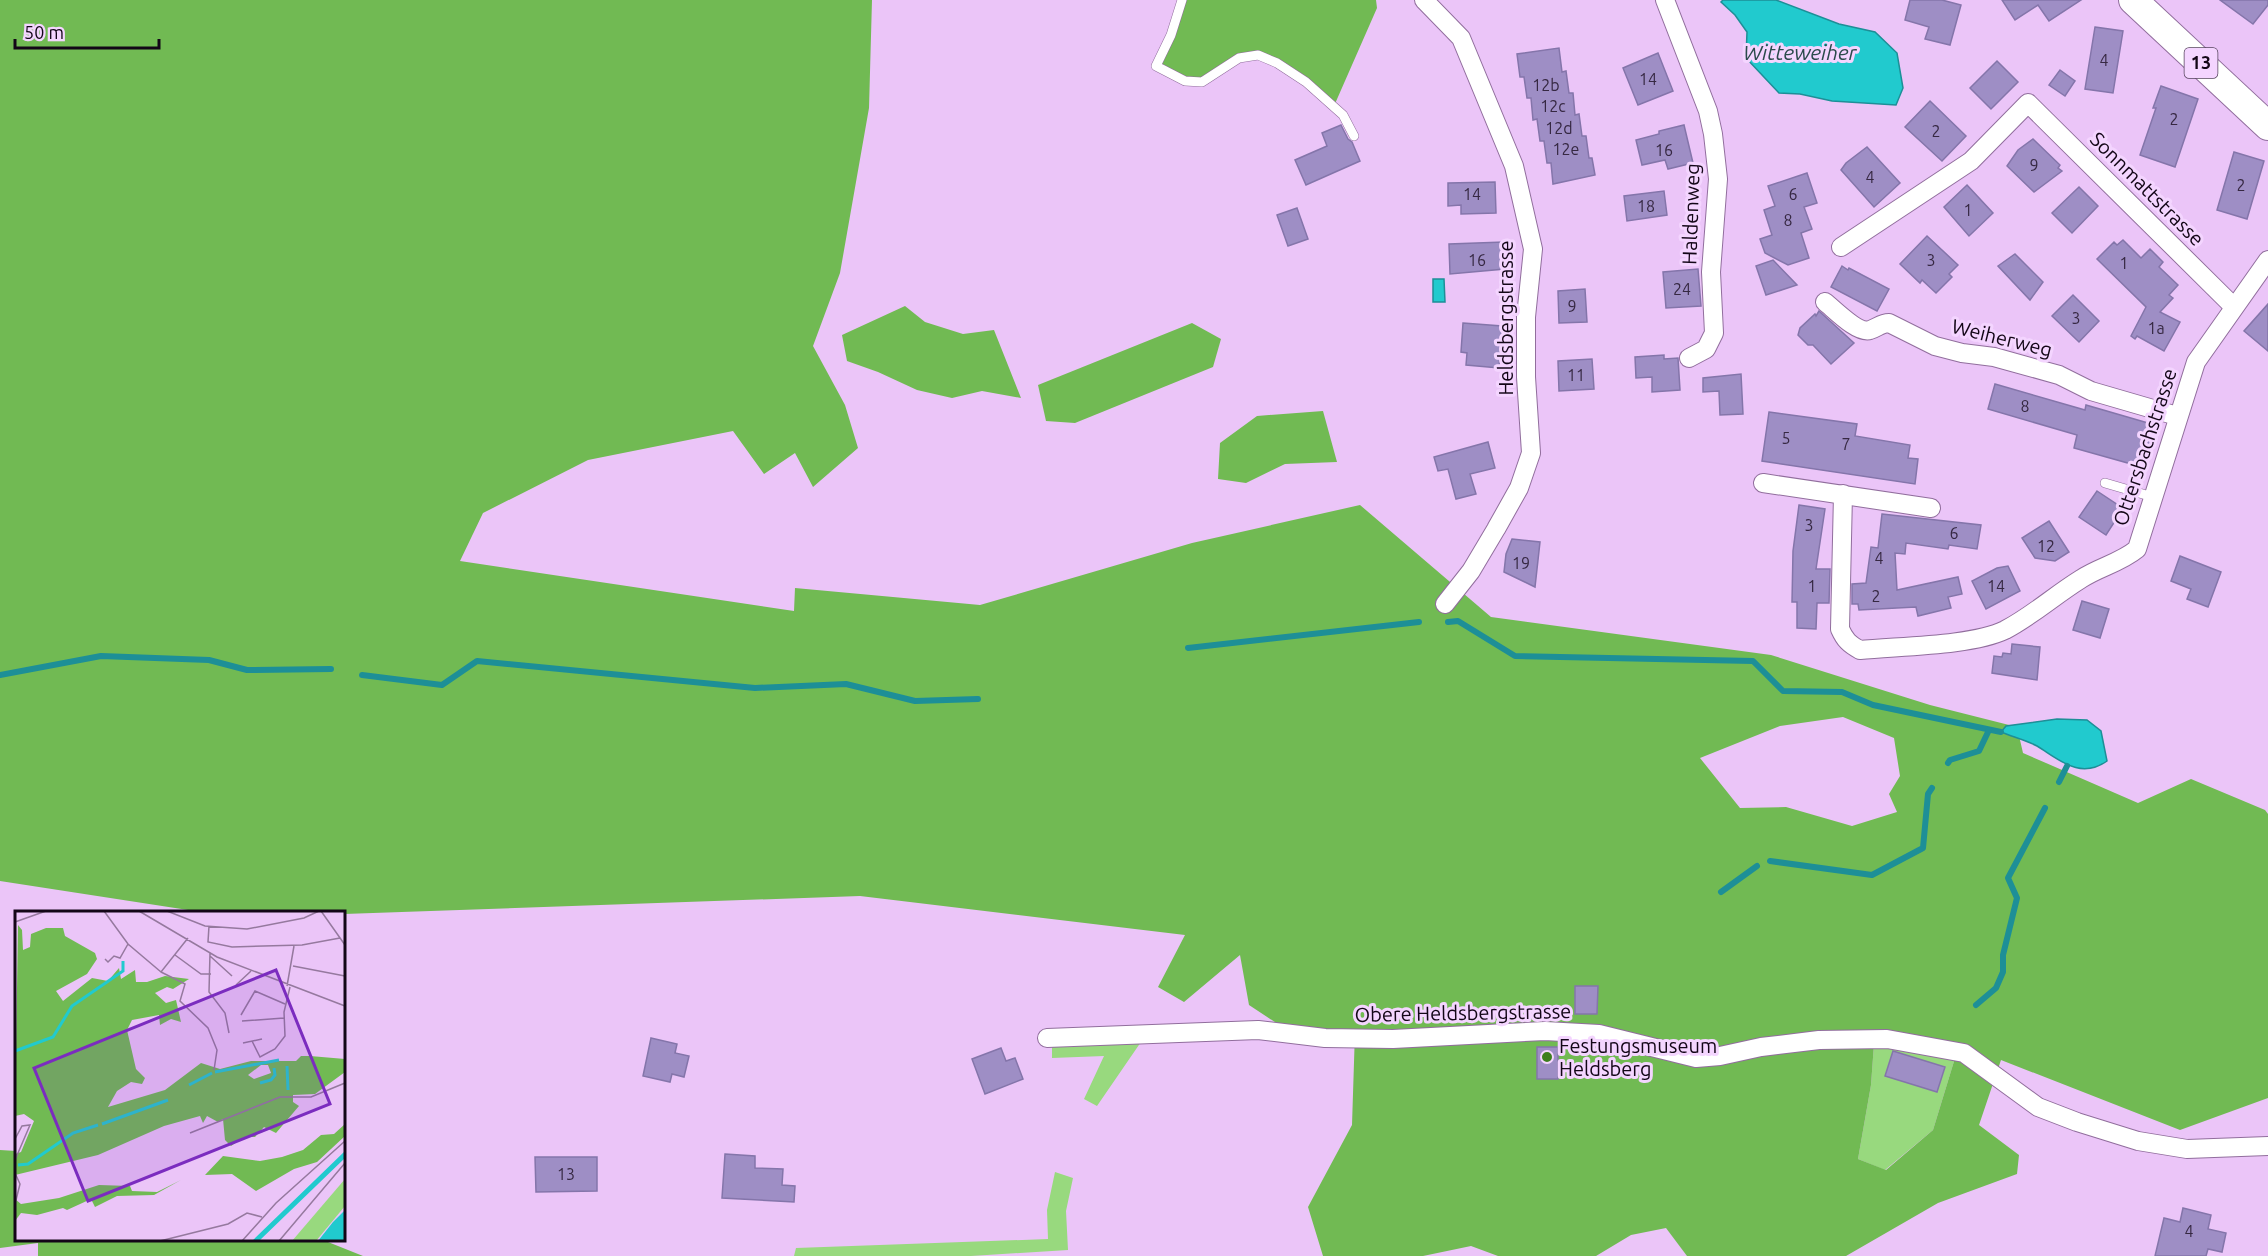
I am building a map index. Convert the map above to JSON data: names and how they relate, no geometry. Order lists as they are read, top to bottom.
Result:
{
  "streets": {
    "main road": ["13"],
    "street": [
      "Sonnmattstrasse",
      "Haldenweg",
      "Heldsbergstrasse",
      "Weiherweg",
      "Ottersbachstrasse",
      "Obere Heldsbergstrasse"
    ]
  },
  "crossings": [
    ["Sonnmattstrasse", "Ottersbachstrasse"],
    ["Weiherweg", "Ottersbachstrasse"]
  ],
  "water": ["Witteweiher"],
  "places": ["Festungsmuseum Heldsberg"],
  "house_numbers": [
    "4",
    "14",
    "12b",
    "12c",
    "2",
    "12d",
    "2",
    "12e",
    "16",
    "9",
    "4",
    "2",
    "14",
    "6",
    "18",
    "1",
    "8",
    "16",
    "3",
    "1",
    "24",
    "9",
    "3",
    "1a",
    "11",
    "8",
    "5",
    "7",
    "3",
    "6",
    "12",
    "4",
    "19",
    "1",
    "14",
    "2",
    "13",
    "4"
  ],
  "scale_bar": "50 m"
}
